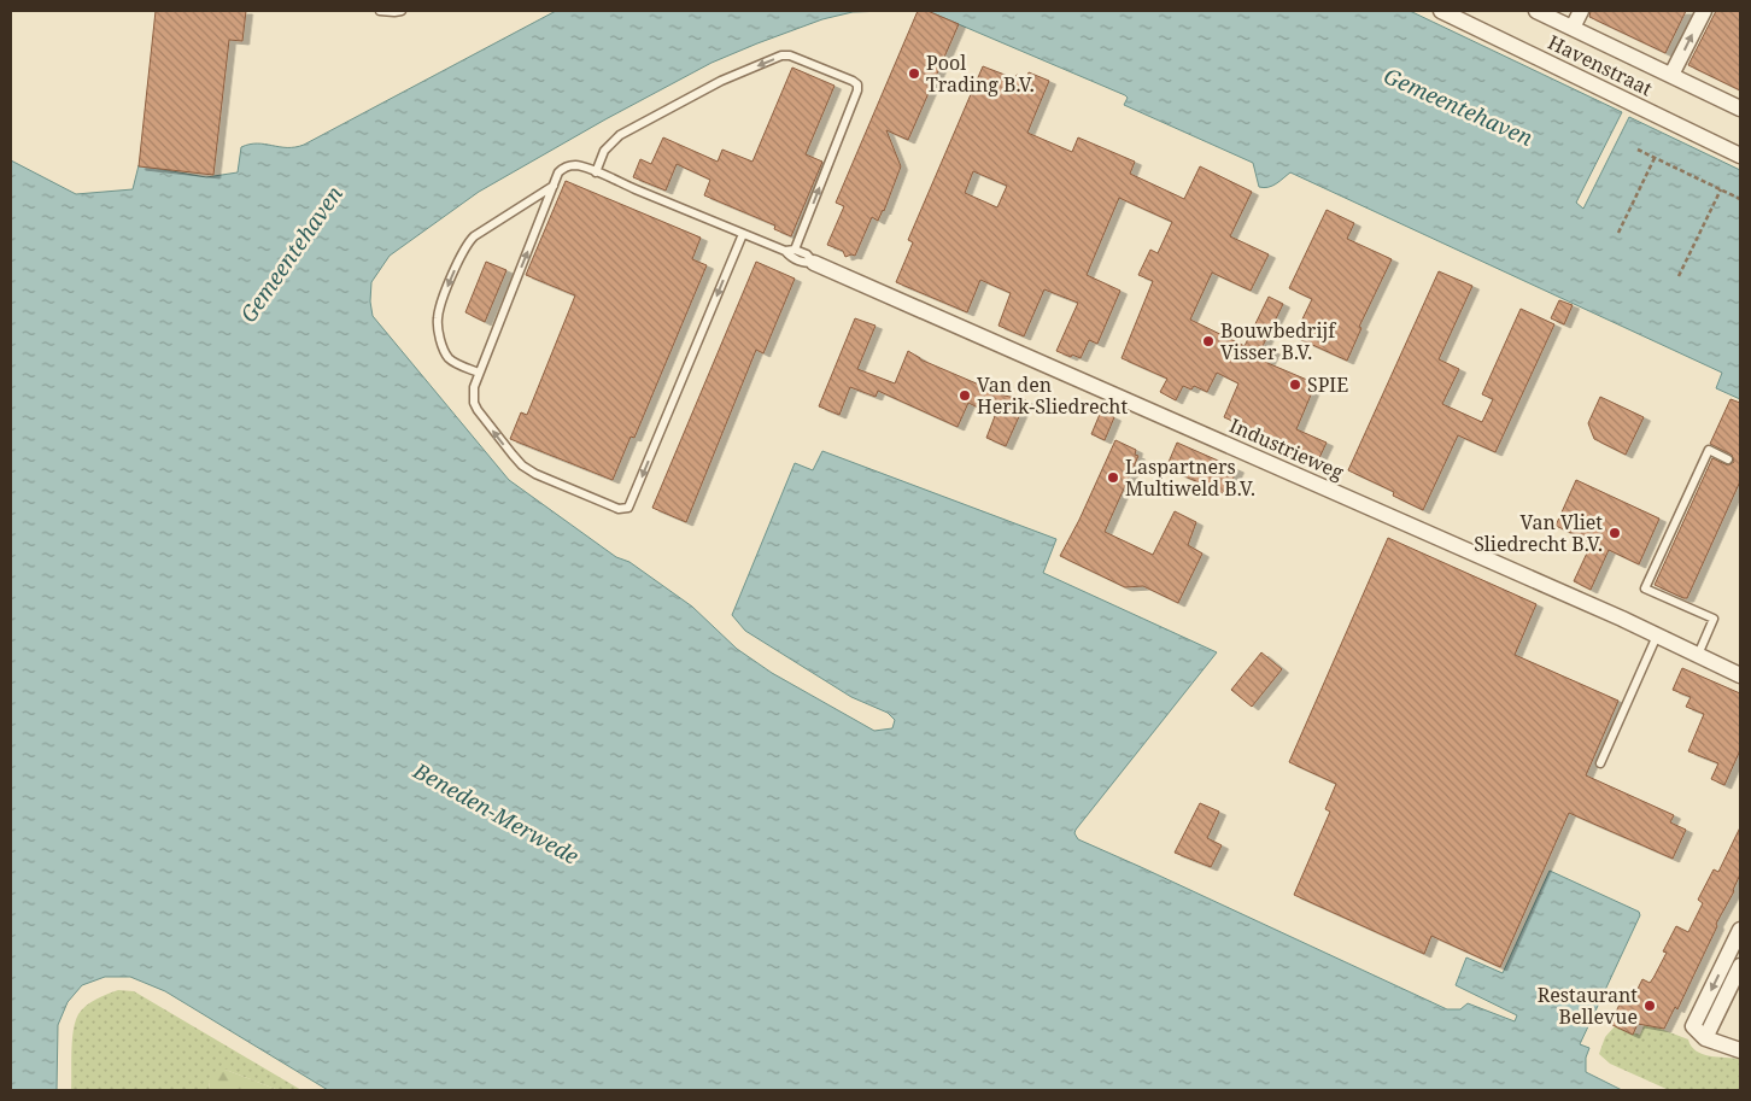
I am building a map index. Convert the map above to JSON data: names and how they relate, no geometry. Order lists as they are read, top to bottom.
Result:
{
  "streets": {
    "street": ["Havenstraat", "Industrieweg"]
  },
  "water": ["Gemeentehaven", "Beneden-Merwede"],
  "places": [
    "Pool Trading B.V.",
    "Bouwbedrijf Visser B.V.",
    "SPIE",
    "Van den Herik-Sliedrecht",
    "Laspartners Multiweld B.V.",
    "Van Vliet Sliedrecht B.V.",
    "Restaurant Bellevue"
  ]
}
